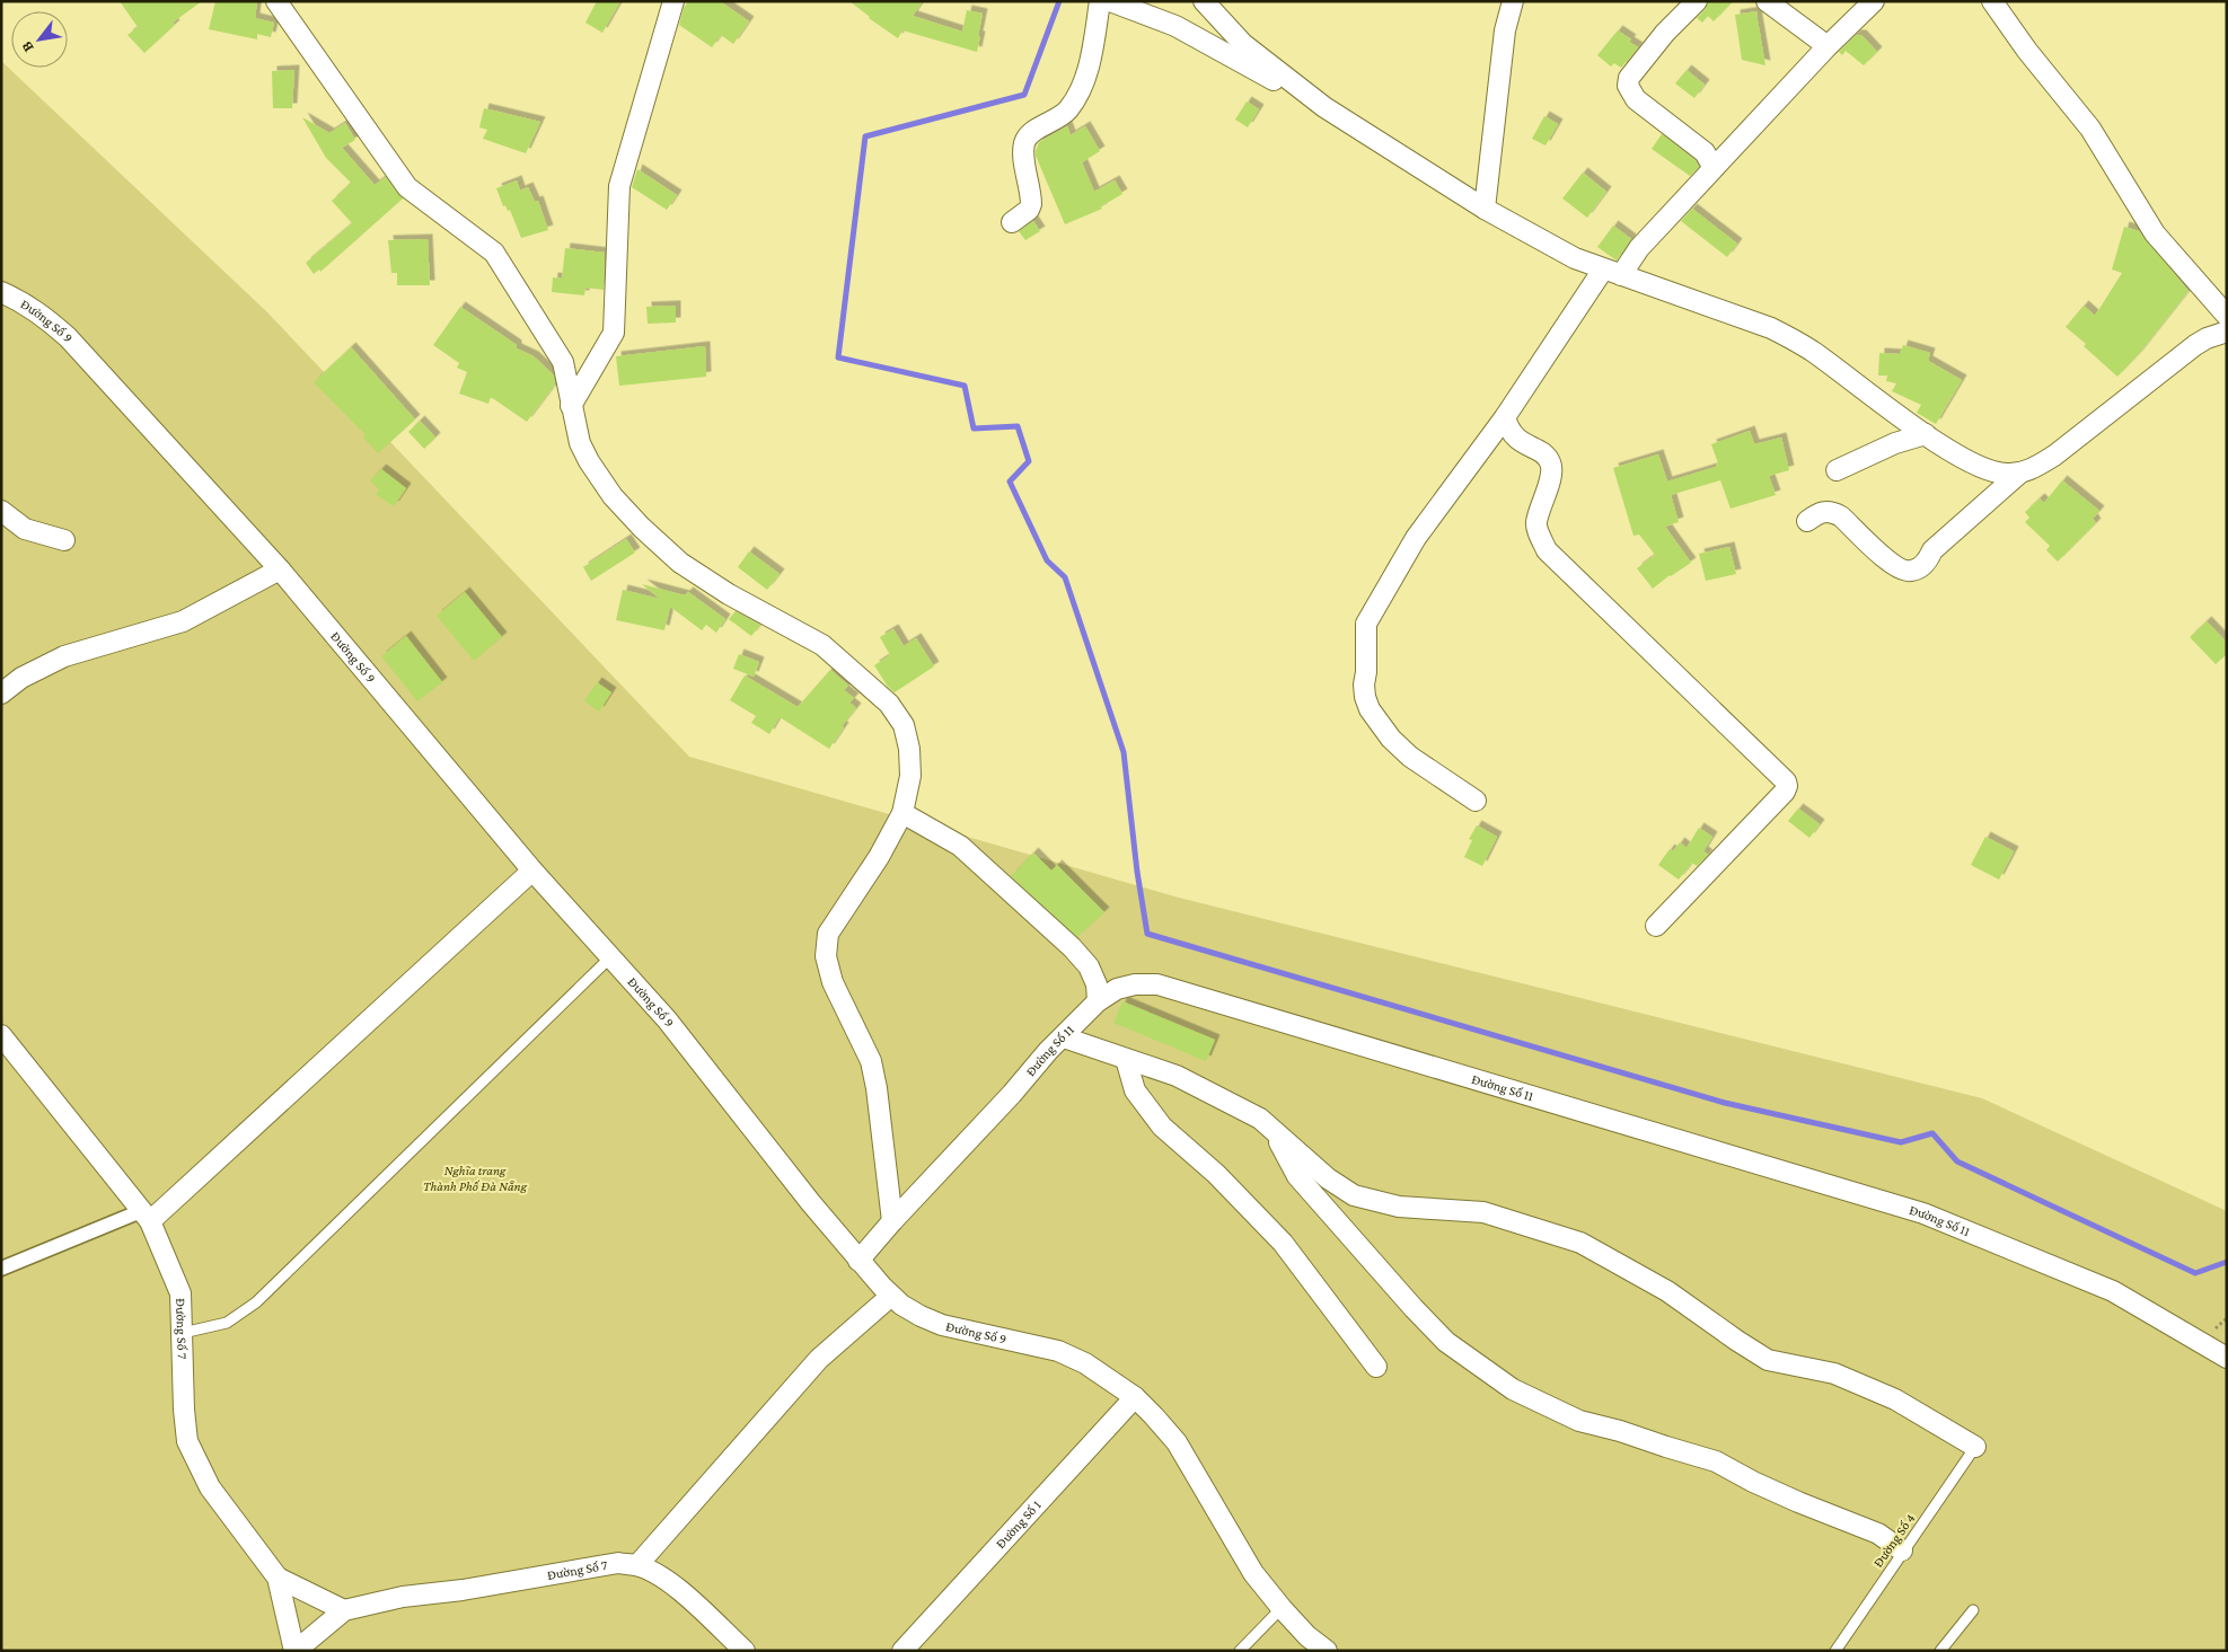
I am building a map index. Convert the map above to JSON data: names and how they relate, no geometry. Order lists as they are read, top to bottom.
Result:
{
  "streets": {
    "street": [
      "Đường Số 9",
      "Đường Số 11",
      "Đường Số 7",
      "Đường Số 1"
    ],
    "lane": ["Đường Số 4"]
  },
  "crossings": [
    ["Đường Số 9", "Đường Số 11"],
    ["Đường Số 9", "Đường Số 1"]
  ],
  "parks": ["Nghĩa trang Thành Phố Đà Nẵng"],
  "north": "bottom left"
}
